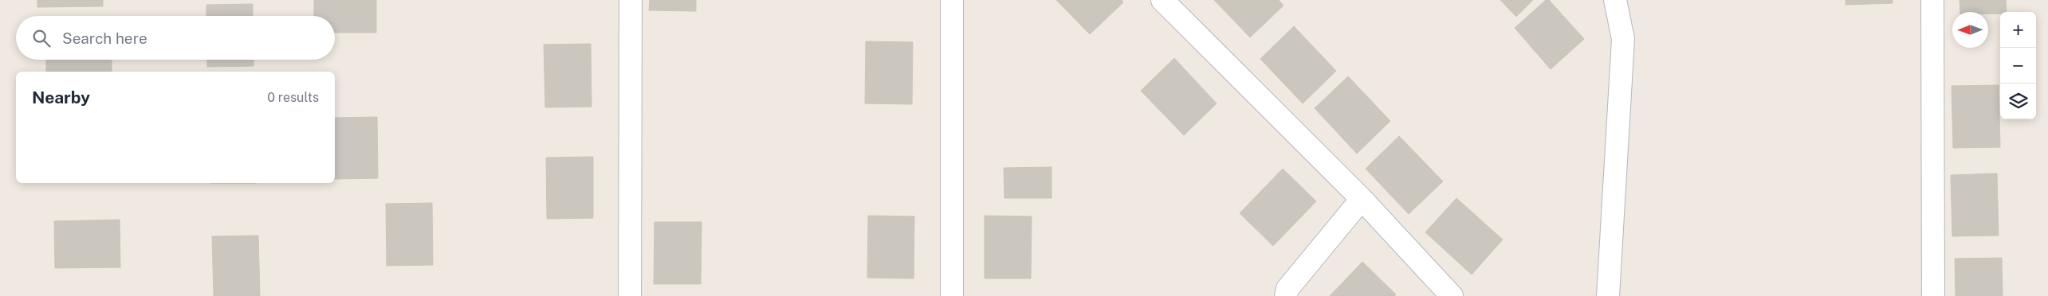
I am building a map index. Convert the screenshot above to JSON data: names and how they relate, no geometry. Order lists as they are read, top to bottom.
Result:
{
  "north": "left",
  "page": {
    "map_buttons": ["+", "−"],
    "search": "Search here",
    "heading": ["Nearby", "0 results"]
  }
}
